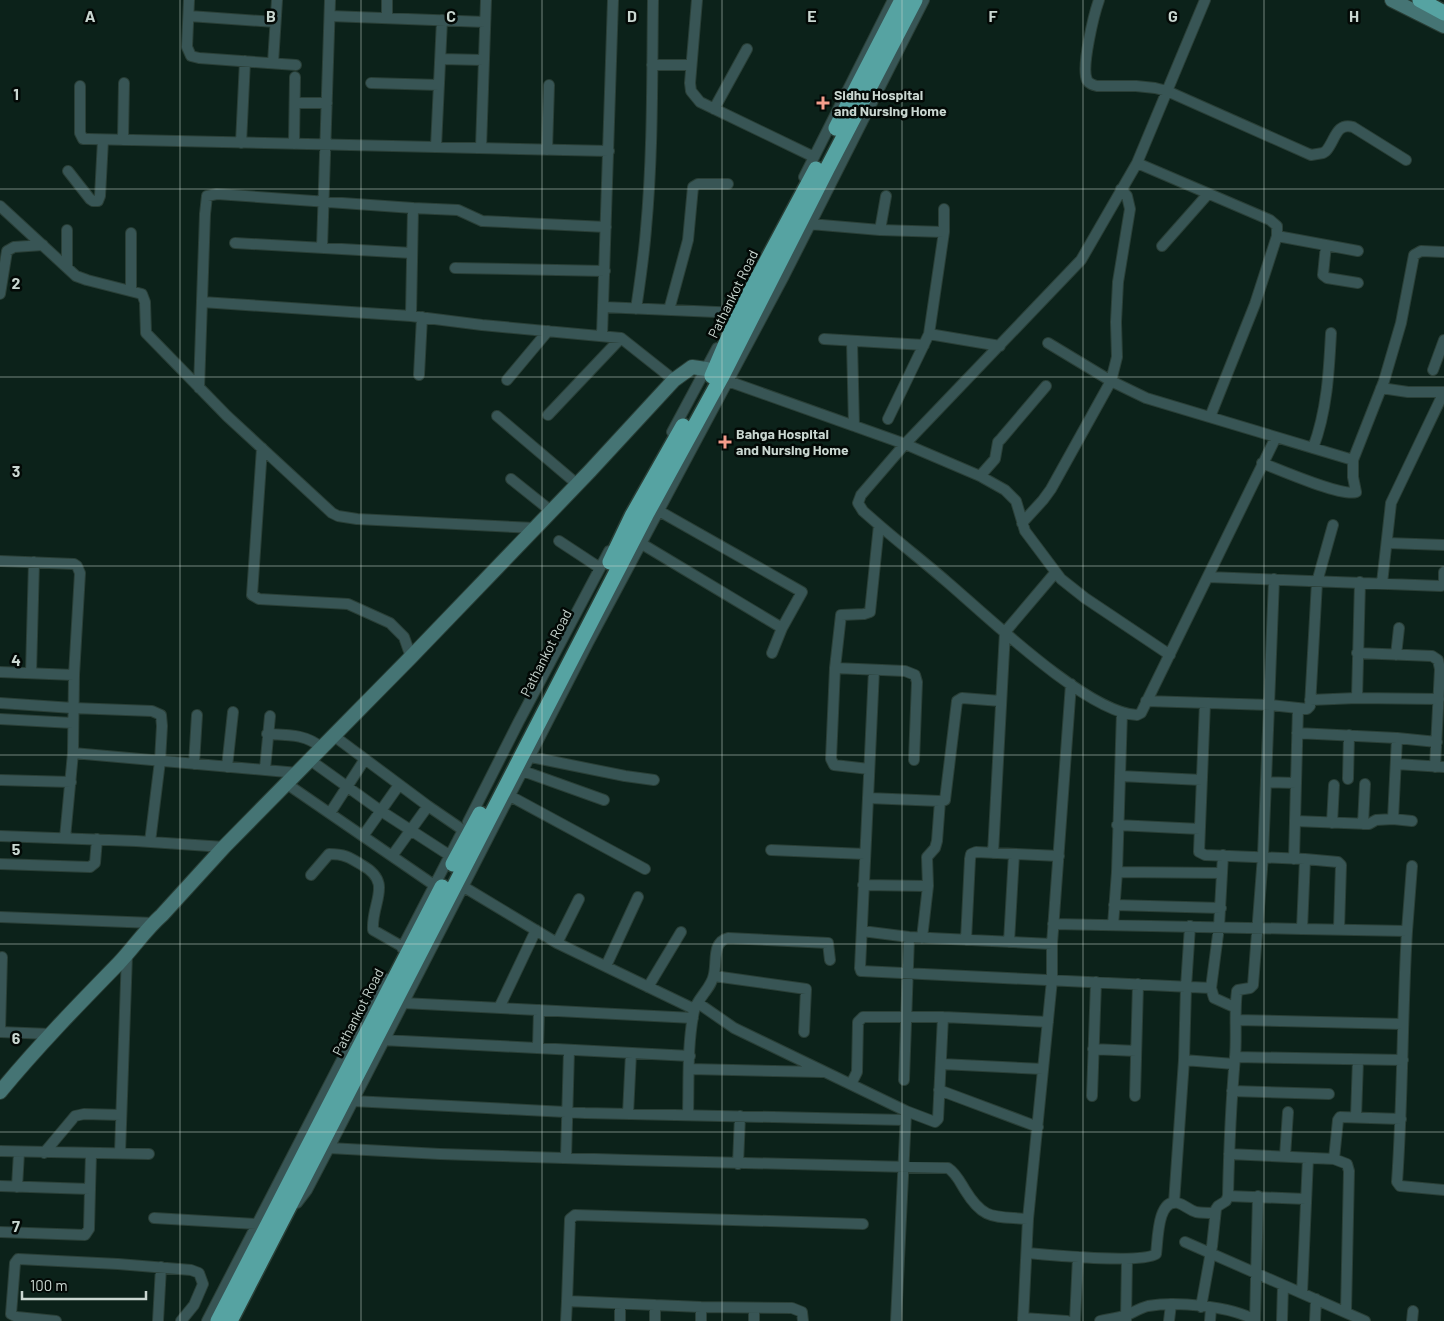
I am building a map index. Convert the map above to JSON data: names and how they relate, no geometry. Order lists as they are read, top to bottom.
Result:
{
  "streets": {
    "highway": ["Pathankot Road"]
  },
  "places": {
    "health": ["Sidhu Hospital and Nursing Home", "Bahga Hospital and Nursing Home"]
  },
  "scale_bar": "100 m",
  "grid": {
    "columns": [
      "A",
      "B",
      "C",
      "D",
      "E",
      "F",
      "G",
      "H"
    ],
    "rows": [
      "1",
      "2",
      "3",
      "4",
      "5",
      "6",
      "7"
    ]
  }
}
